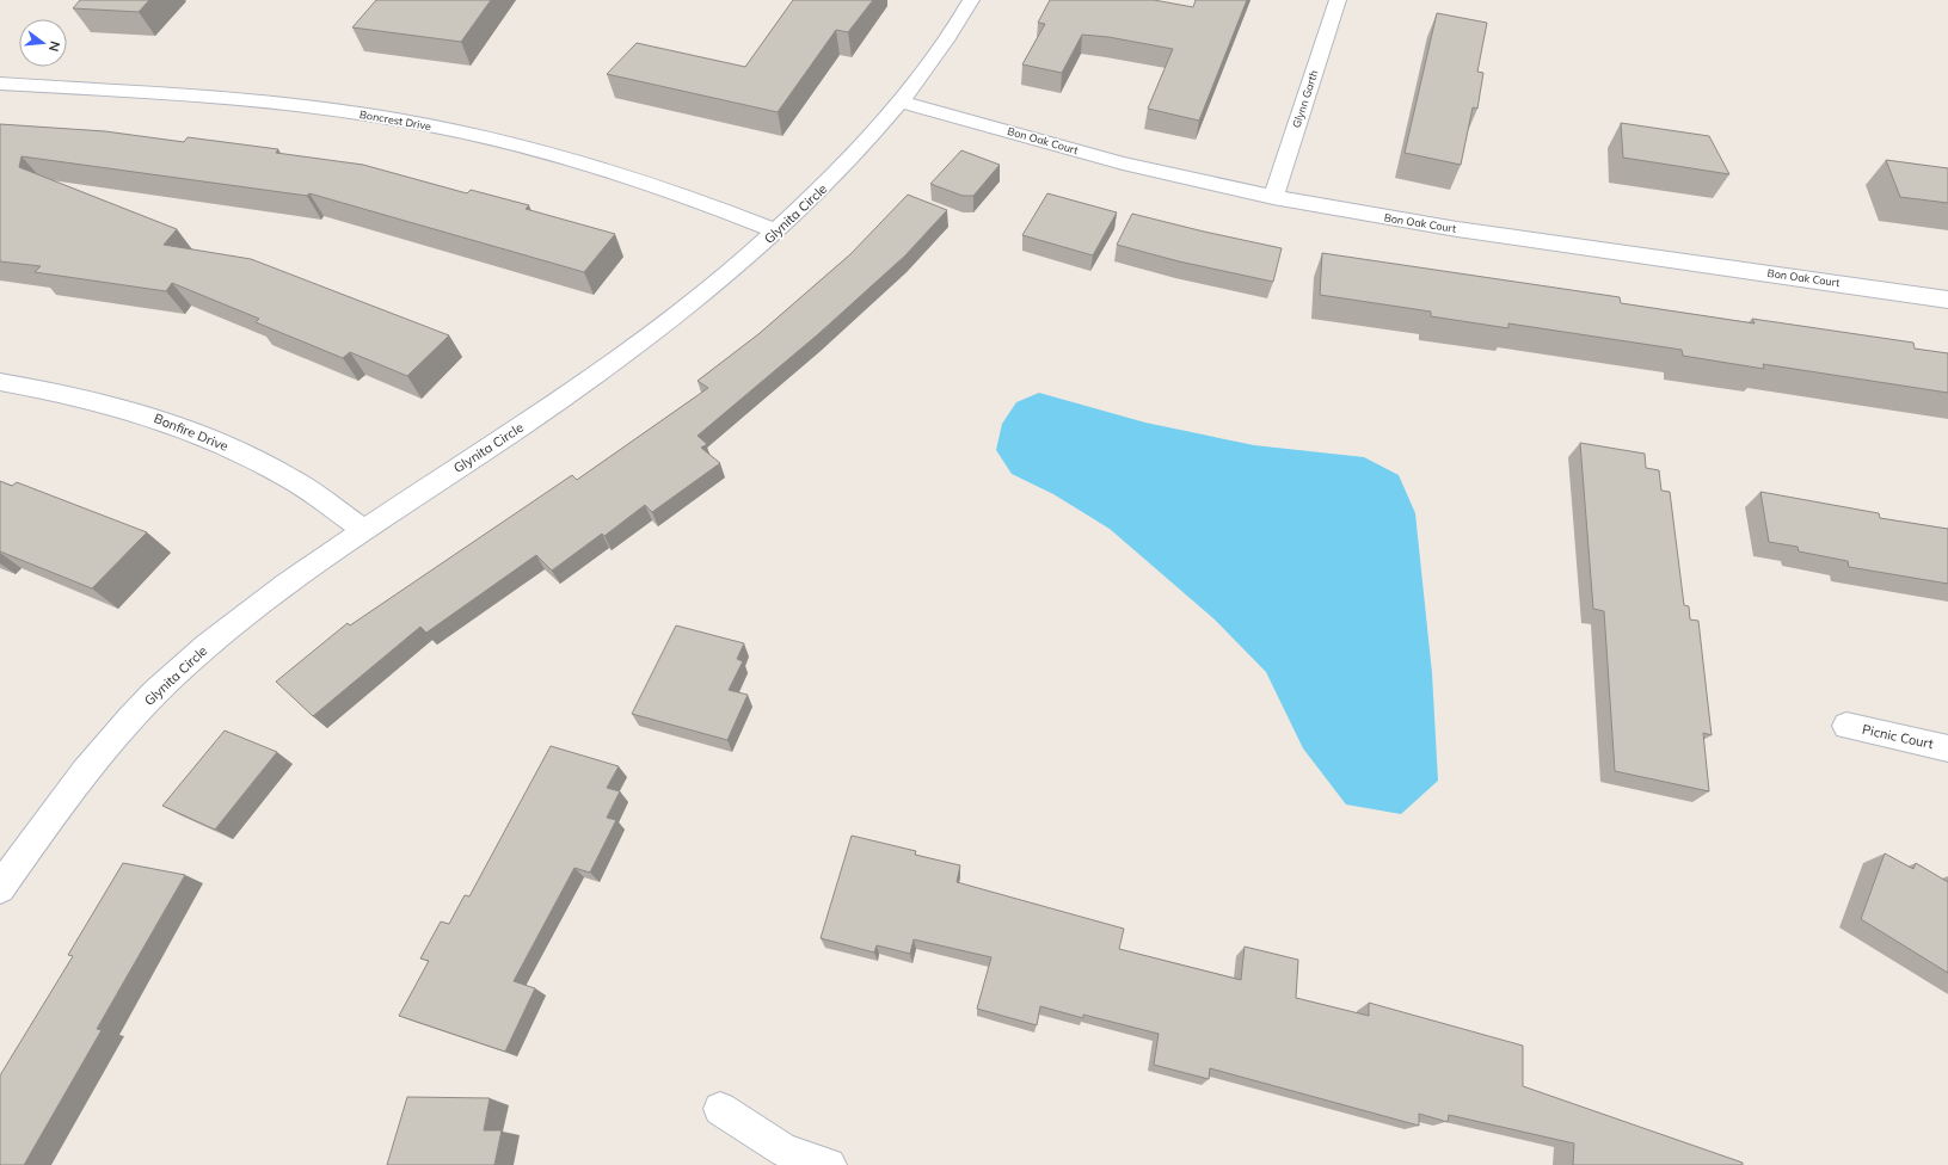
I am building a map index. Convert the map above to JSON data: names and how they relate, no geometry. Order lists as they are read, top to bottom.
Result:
{
  "streets": {
    "street": [
      "Glynn Garth",
      "Boncrest Drive",
      "Bon Oak Court",
      "Glynita Circle",
      "Bonfire Drive",
      "Picnic Court"
    ]
  },
  "crossings": [
    ["Glynn Garth", "Bon Oak Court"],
    ["Boncrest Drive", "Glynita Circle"],
    ["Bon Oak Court", "Glynita Circle"],
    ["Glynita Circle", "Bonfire Drive"]
  ],
  "north": "right"
}
